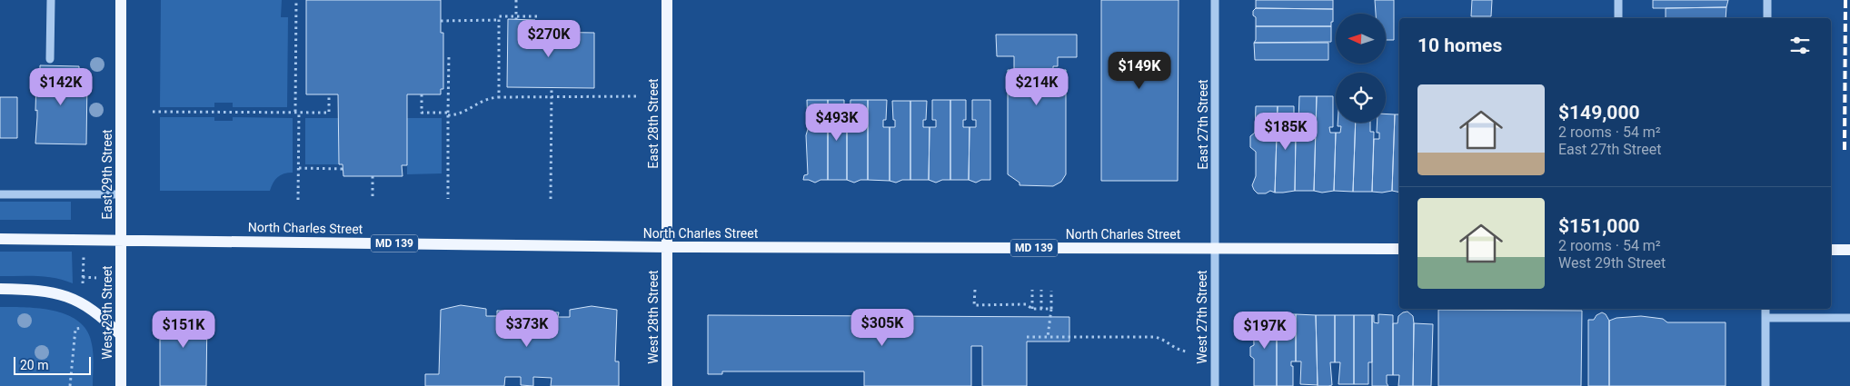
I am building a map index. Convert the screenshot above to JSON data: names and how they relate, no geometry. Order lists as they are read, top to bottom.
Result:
{
  "streets": {
    "main road": [
      "East 28th Street",
      "East 29th Street",
      "North Charles Street",
      "MD 139",
      "West 29th Street",
      "West 28th Street"
    ],
    "street": ["East 27th Street", "West 27th Street"]
  },
  "crossings": [
    ["East 28th Street", "North Charles Street"],
    ["East 28th Street", "West 28th Street"],
    ["East 27th Street", "North Charles Street"],
    ["East 27th Street", "West 27th Street"],
    ["East 29th Street", "North Charles Street"],
    ["East 29th Street", "West 29th Street"],
    ["North Charles Street", "West 29th Street"],
    ["North Charles Street", "West 28th Street"],
    ["North Charles Street", "West 27th Street"]
  ],
  "scale_bar": "20 m",
  "north": "left",
  "page": {
    "heading": "10 homes",
    "price": [
      "$270K",
      "$149K",
      "$142K",
      "$214K",
      "$493K",
      "$185K",
      "$305K",
      "$373K",
      "$151K",
      "$197K"
    ],
    "list": [
      {
        "name": "$149,000",
        "note": "2 rooms · 54 m² · East 27th Street"
      },
      {
        "name": "$151,000",
        "note": "2 rooms · 54 m² · West 29th Street"
      }
    ],
    "scale": "20 m"
  }
}
